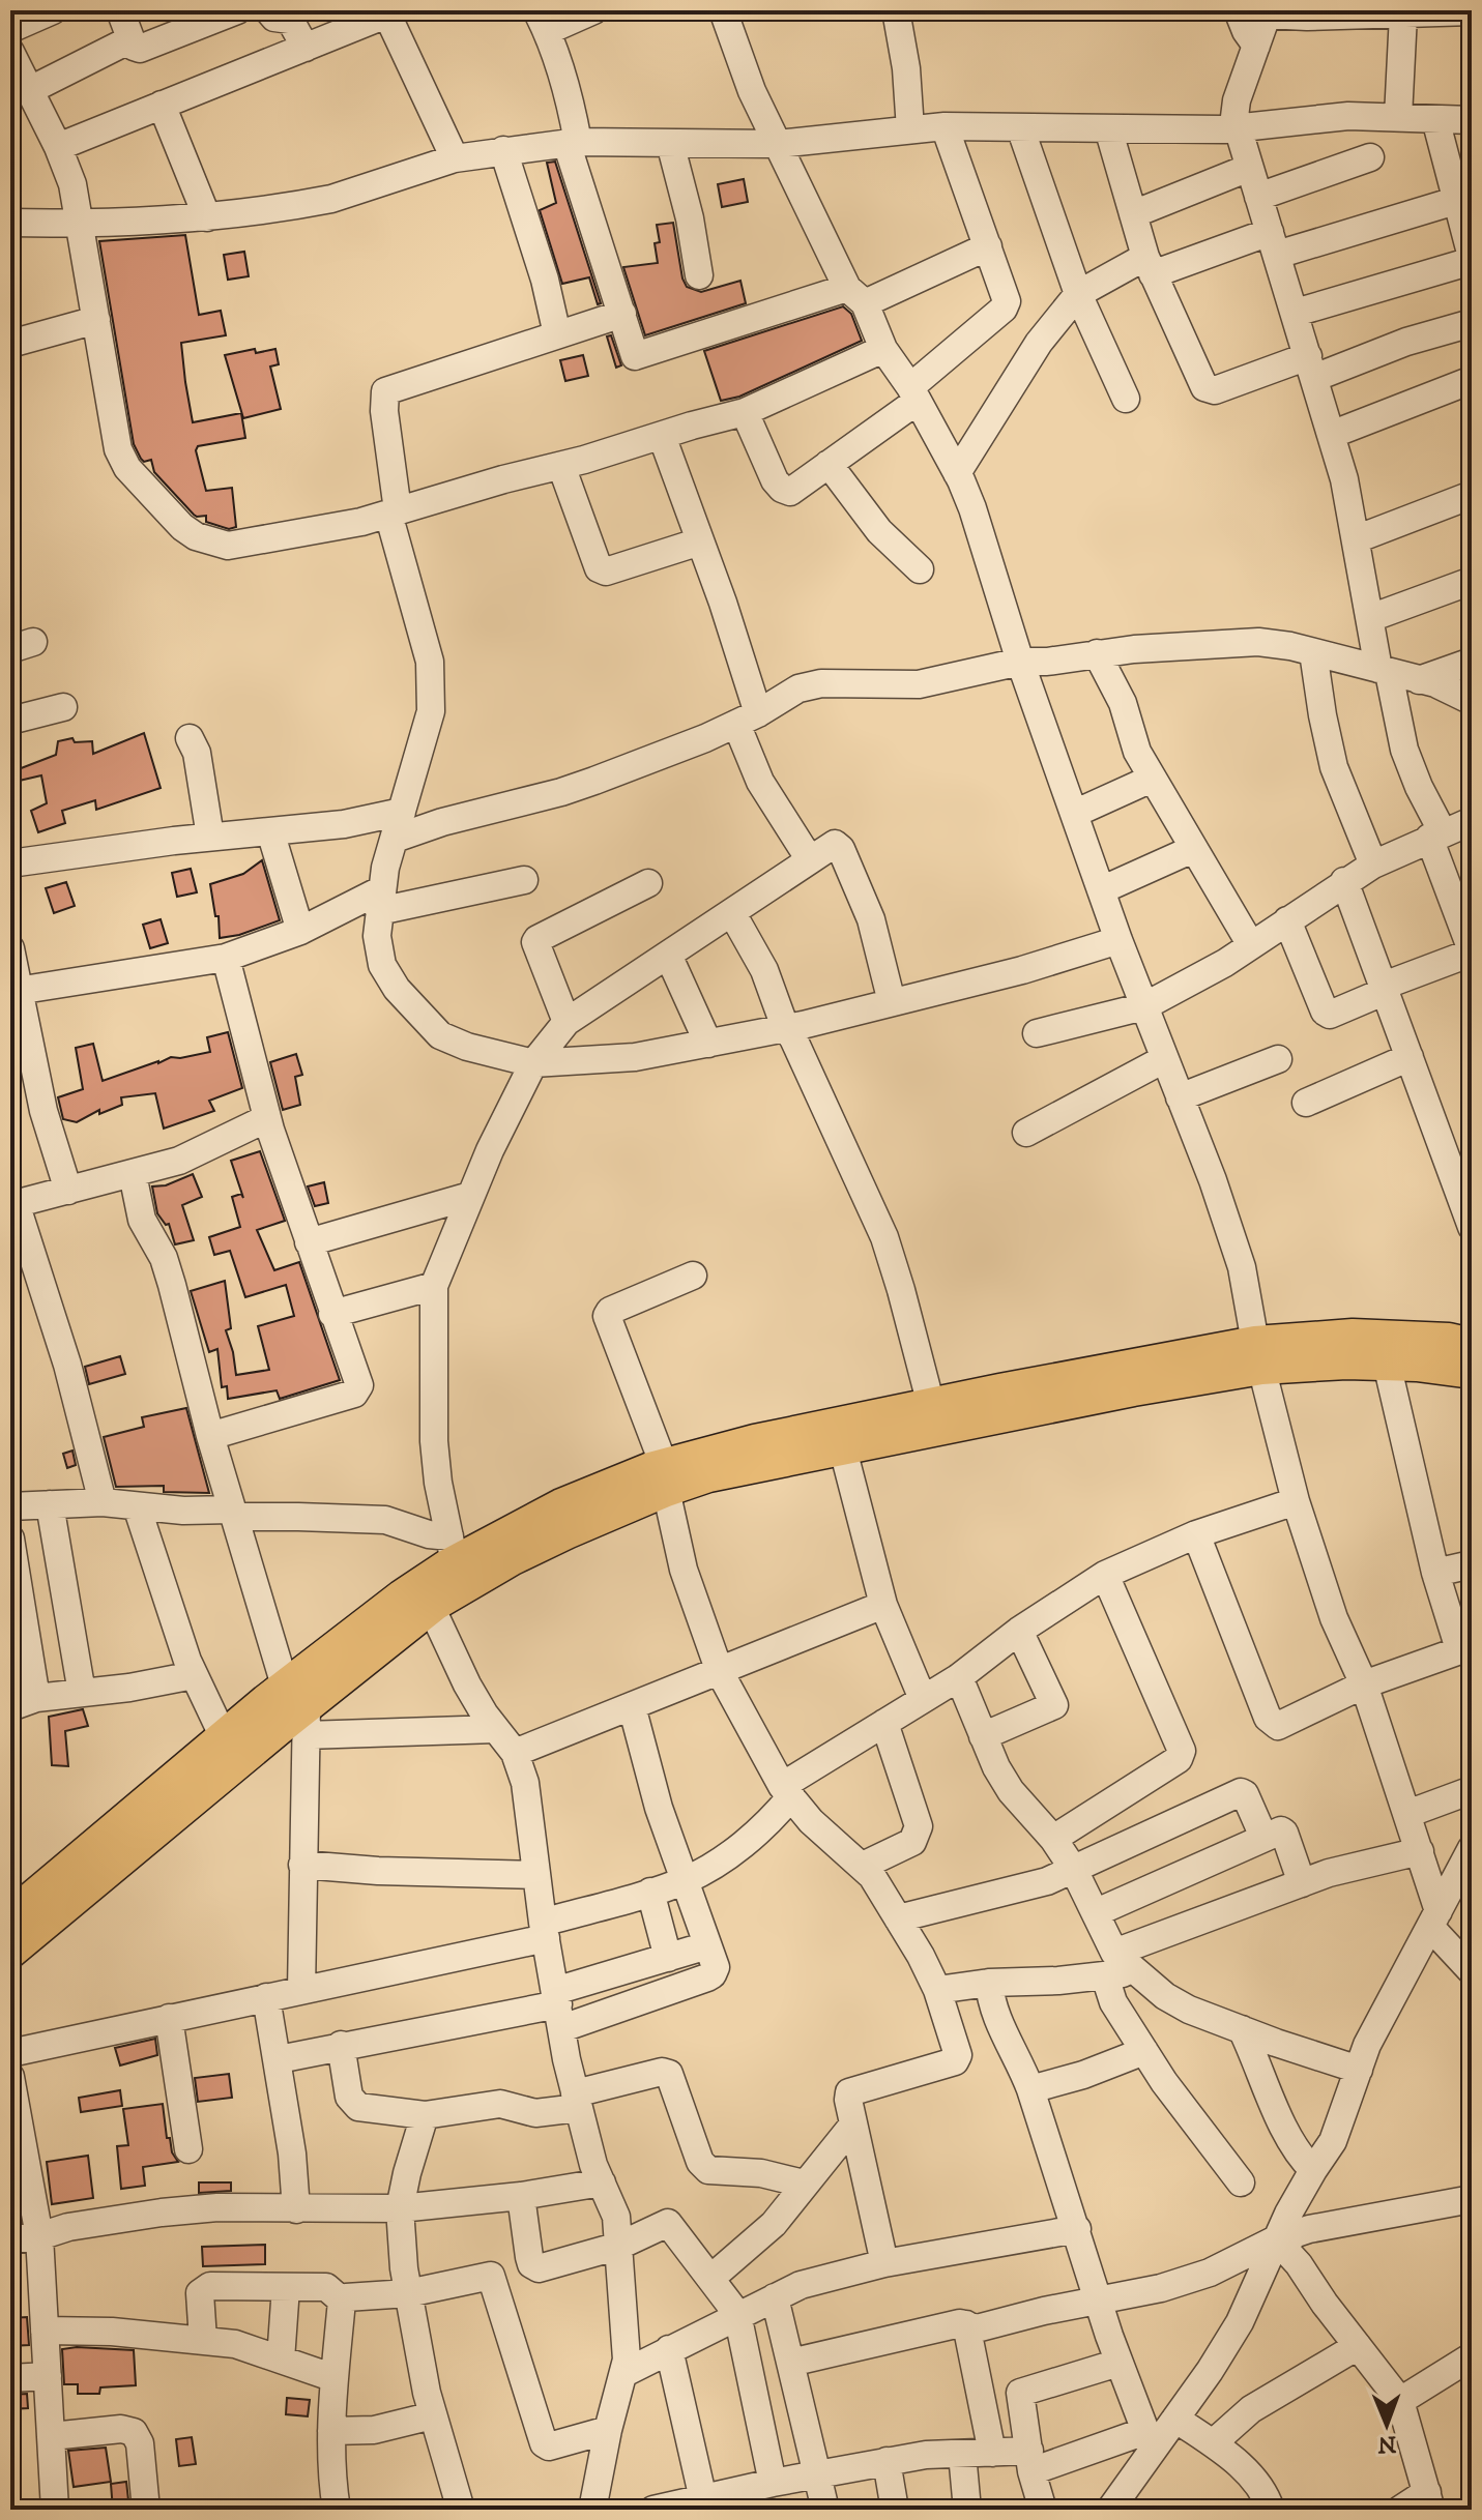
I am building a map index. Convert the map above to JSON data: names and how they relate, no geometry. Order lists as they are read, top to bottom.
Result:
{
  "north": "bottom"
}
